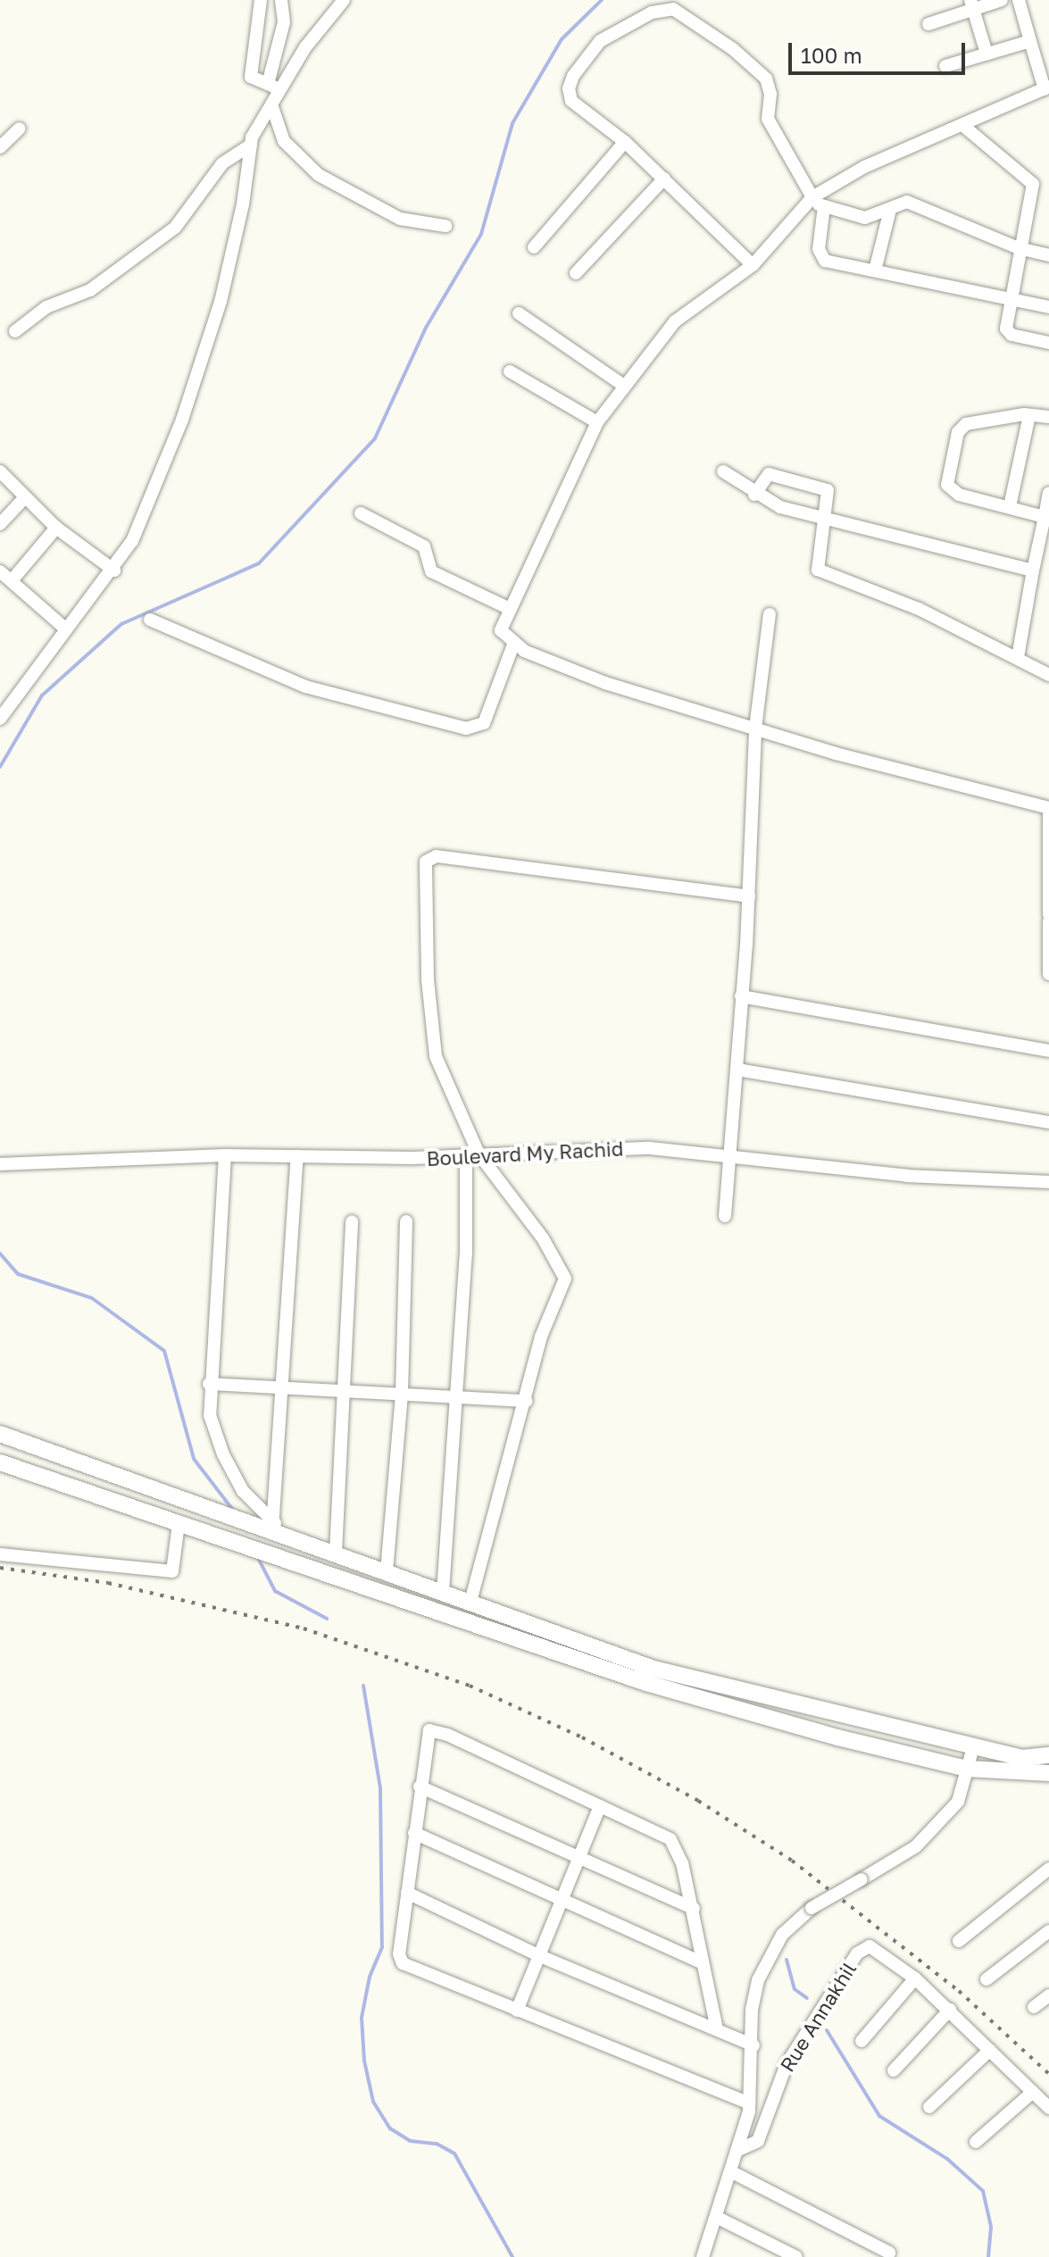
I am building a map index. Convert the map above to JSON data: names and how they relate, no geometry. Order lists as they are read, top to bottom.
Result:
{
  "streets": {
    "street": ["Boulevard My Rachid", "Rue Annakhil"]
  },
  "scale_bar": "100 m"
}
